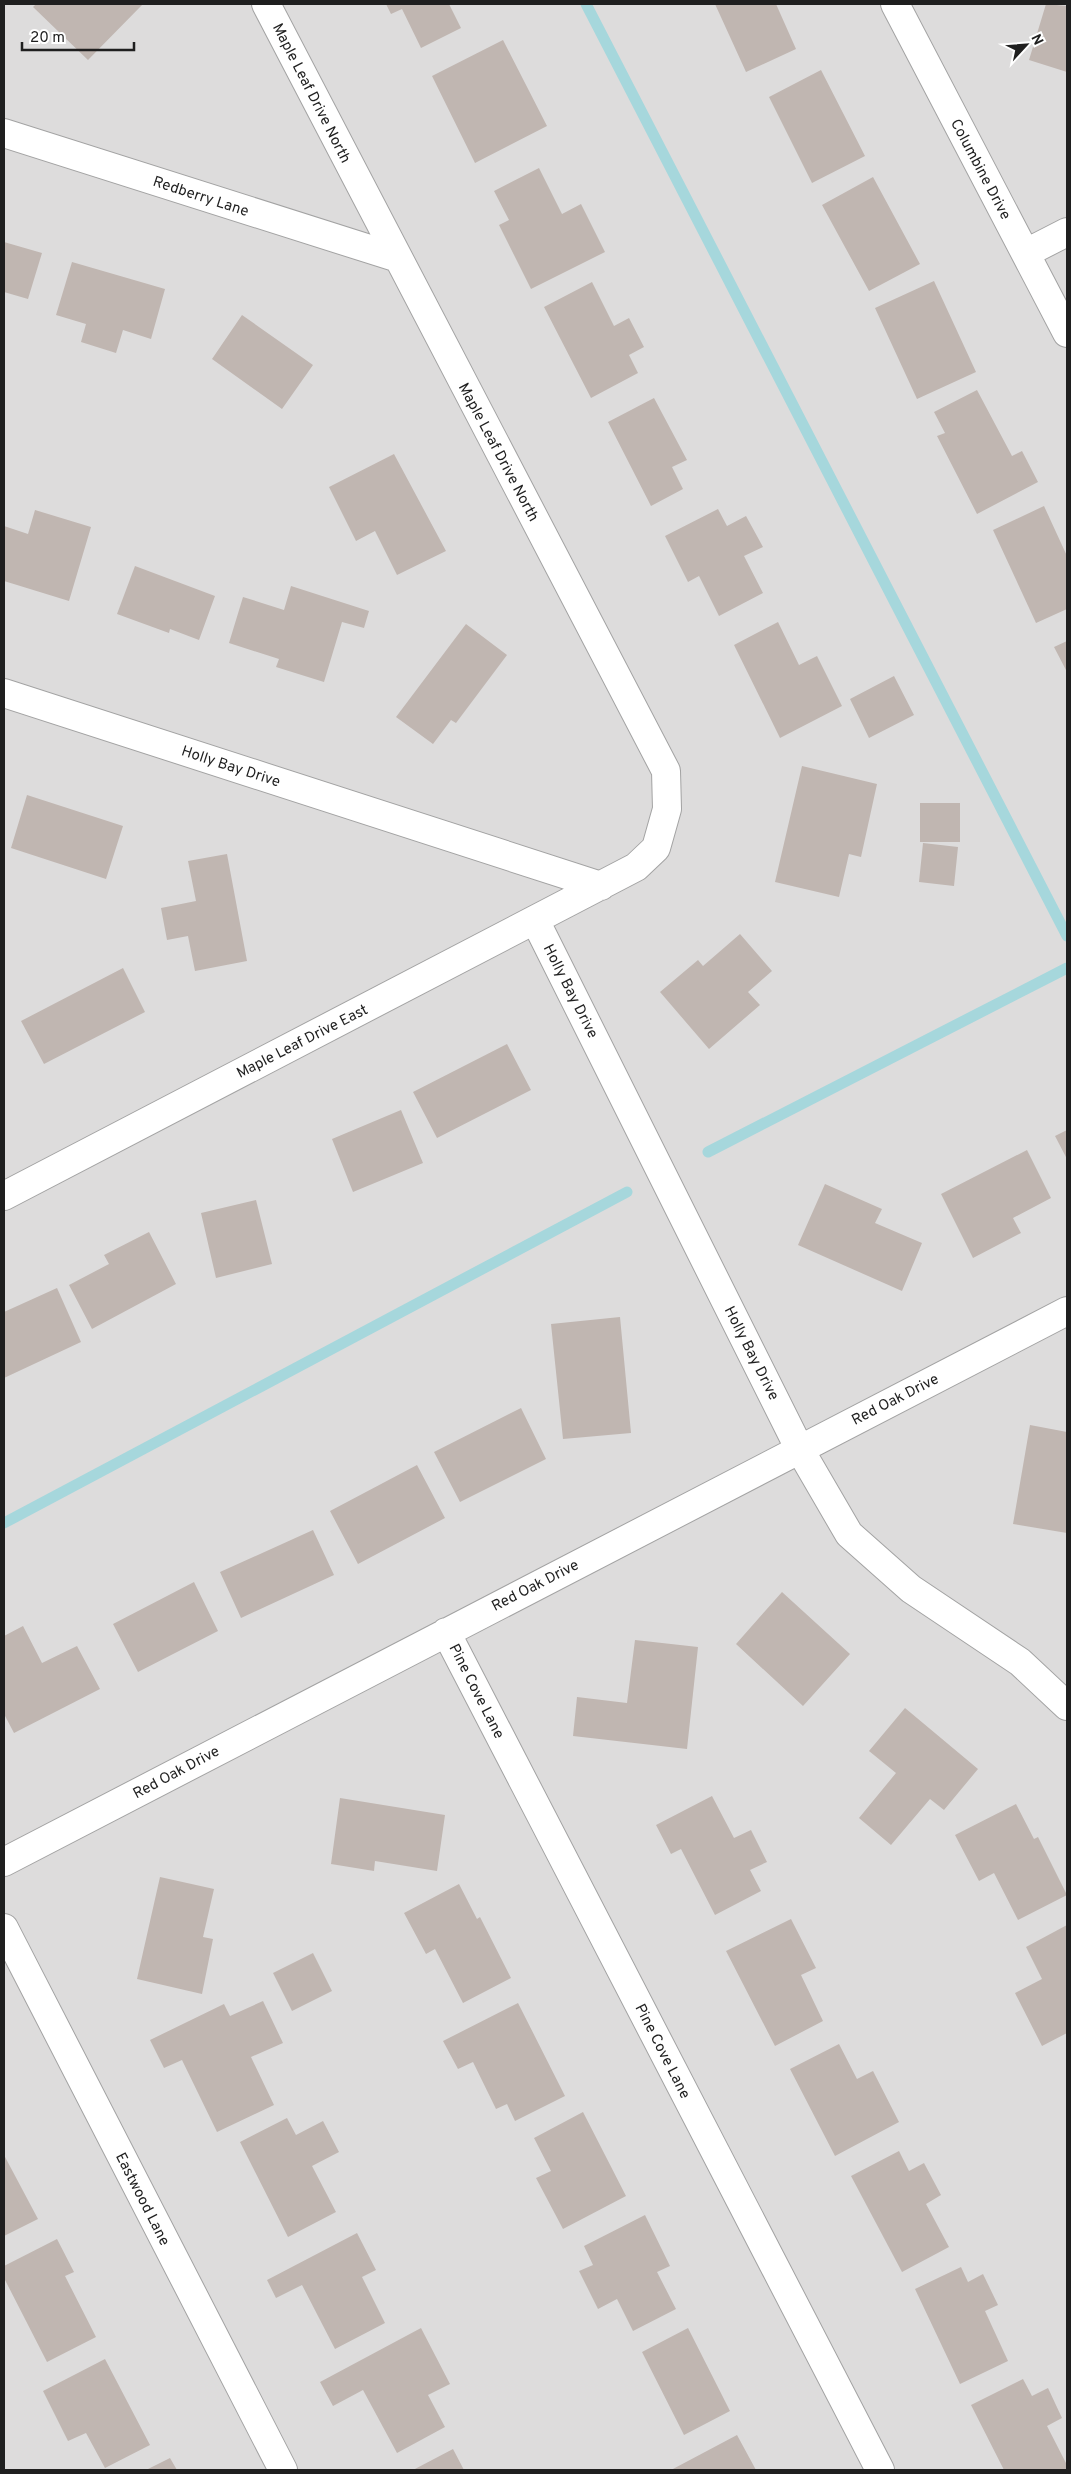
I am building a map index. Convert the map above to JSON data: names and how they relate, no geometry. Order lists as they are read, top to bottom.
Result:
{
  "streets": {
    "street": [
      "Maple Leaf Drive North",
      "Columbine Drive",
      "Redberry Lane",
      "Holly Bay Drive",
      "Maple Leaf Drive East",
      "Red Oak Drive",
      "Pine Cove Lane",
      "Eastwood Lane"
    ]
  },
  "crossings": [
    ["Maple Leaf Drive North", "Redberry Lane"],
    ["Maple Leaf Drive North", "Holly Bay Drive"],
    ["Maple Leaf Drive North", "Maple Leaf Drive East"],
    ["Holly Bay Drive", "Maple Leaf Drive East"],
    ["Holly Bay Drive", "Red Oak Drive"],
    ["Red Oak Drive", "Pine Cove Lane"]
  ],
  "scale_bar": "20 m",
  "north": "top right"
}
